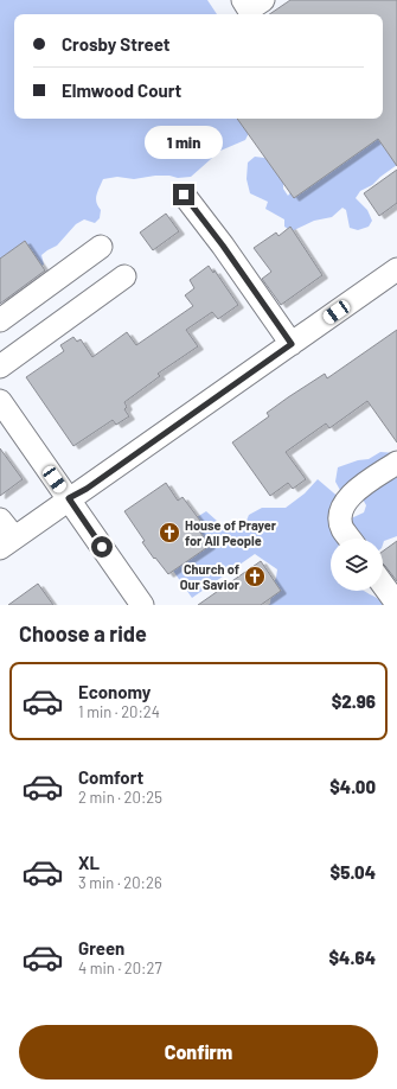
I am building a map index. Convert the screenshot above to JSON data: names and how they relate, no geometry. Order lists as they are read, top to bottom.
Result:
{
  "places": {
    "church": ["House of Prayer for All People", "Church of Our Savior"]
  },
  "page": {
    "banner": ["Crosby Street", "Elmwood Court"],
    "bubble": "1 min",
    "heading": "Choose a ride",
    "list": [
      {
        "name": "Economy",
        "note": "1 min · 20:24",
        "value": "$2.96"
      },
      {
        "name": "Comfort",
        "note": "2 min · 20:25",
        "value": "$4.00"
      },
      {
        "name": "XL",
        "note": "3 min · 20:26",
        "value": "$5.04"
      },
      {
        "name": "Green",
        "note": "4 min · 20:27",
        "value": "$4.64"
      }
    ],
    "buttons": "Confirm"
  }
}
